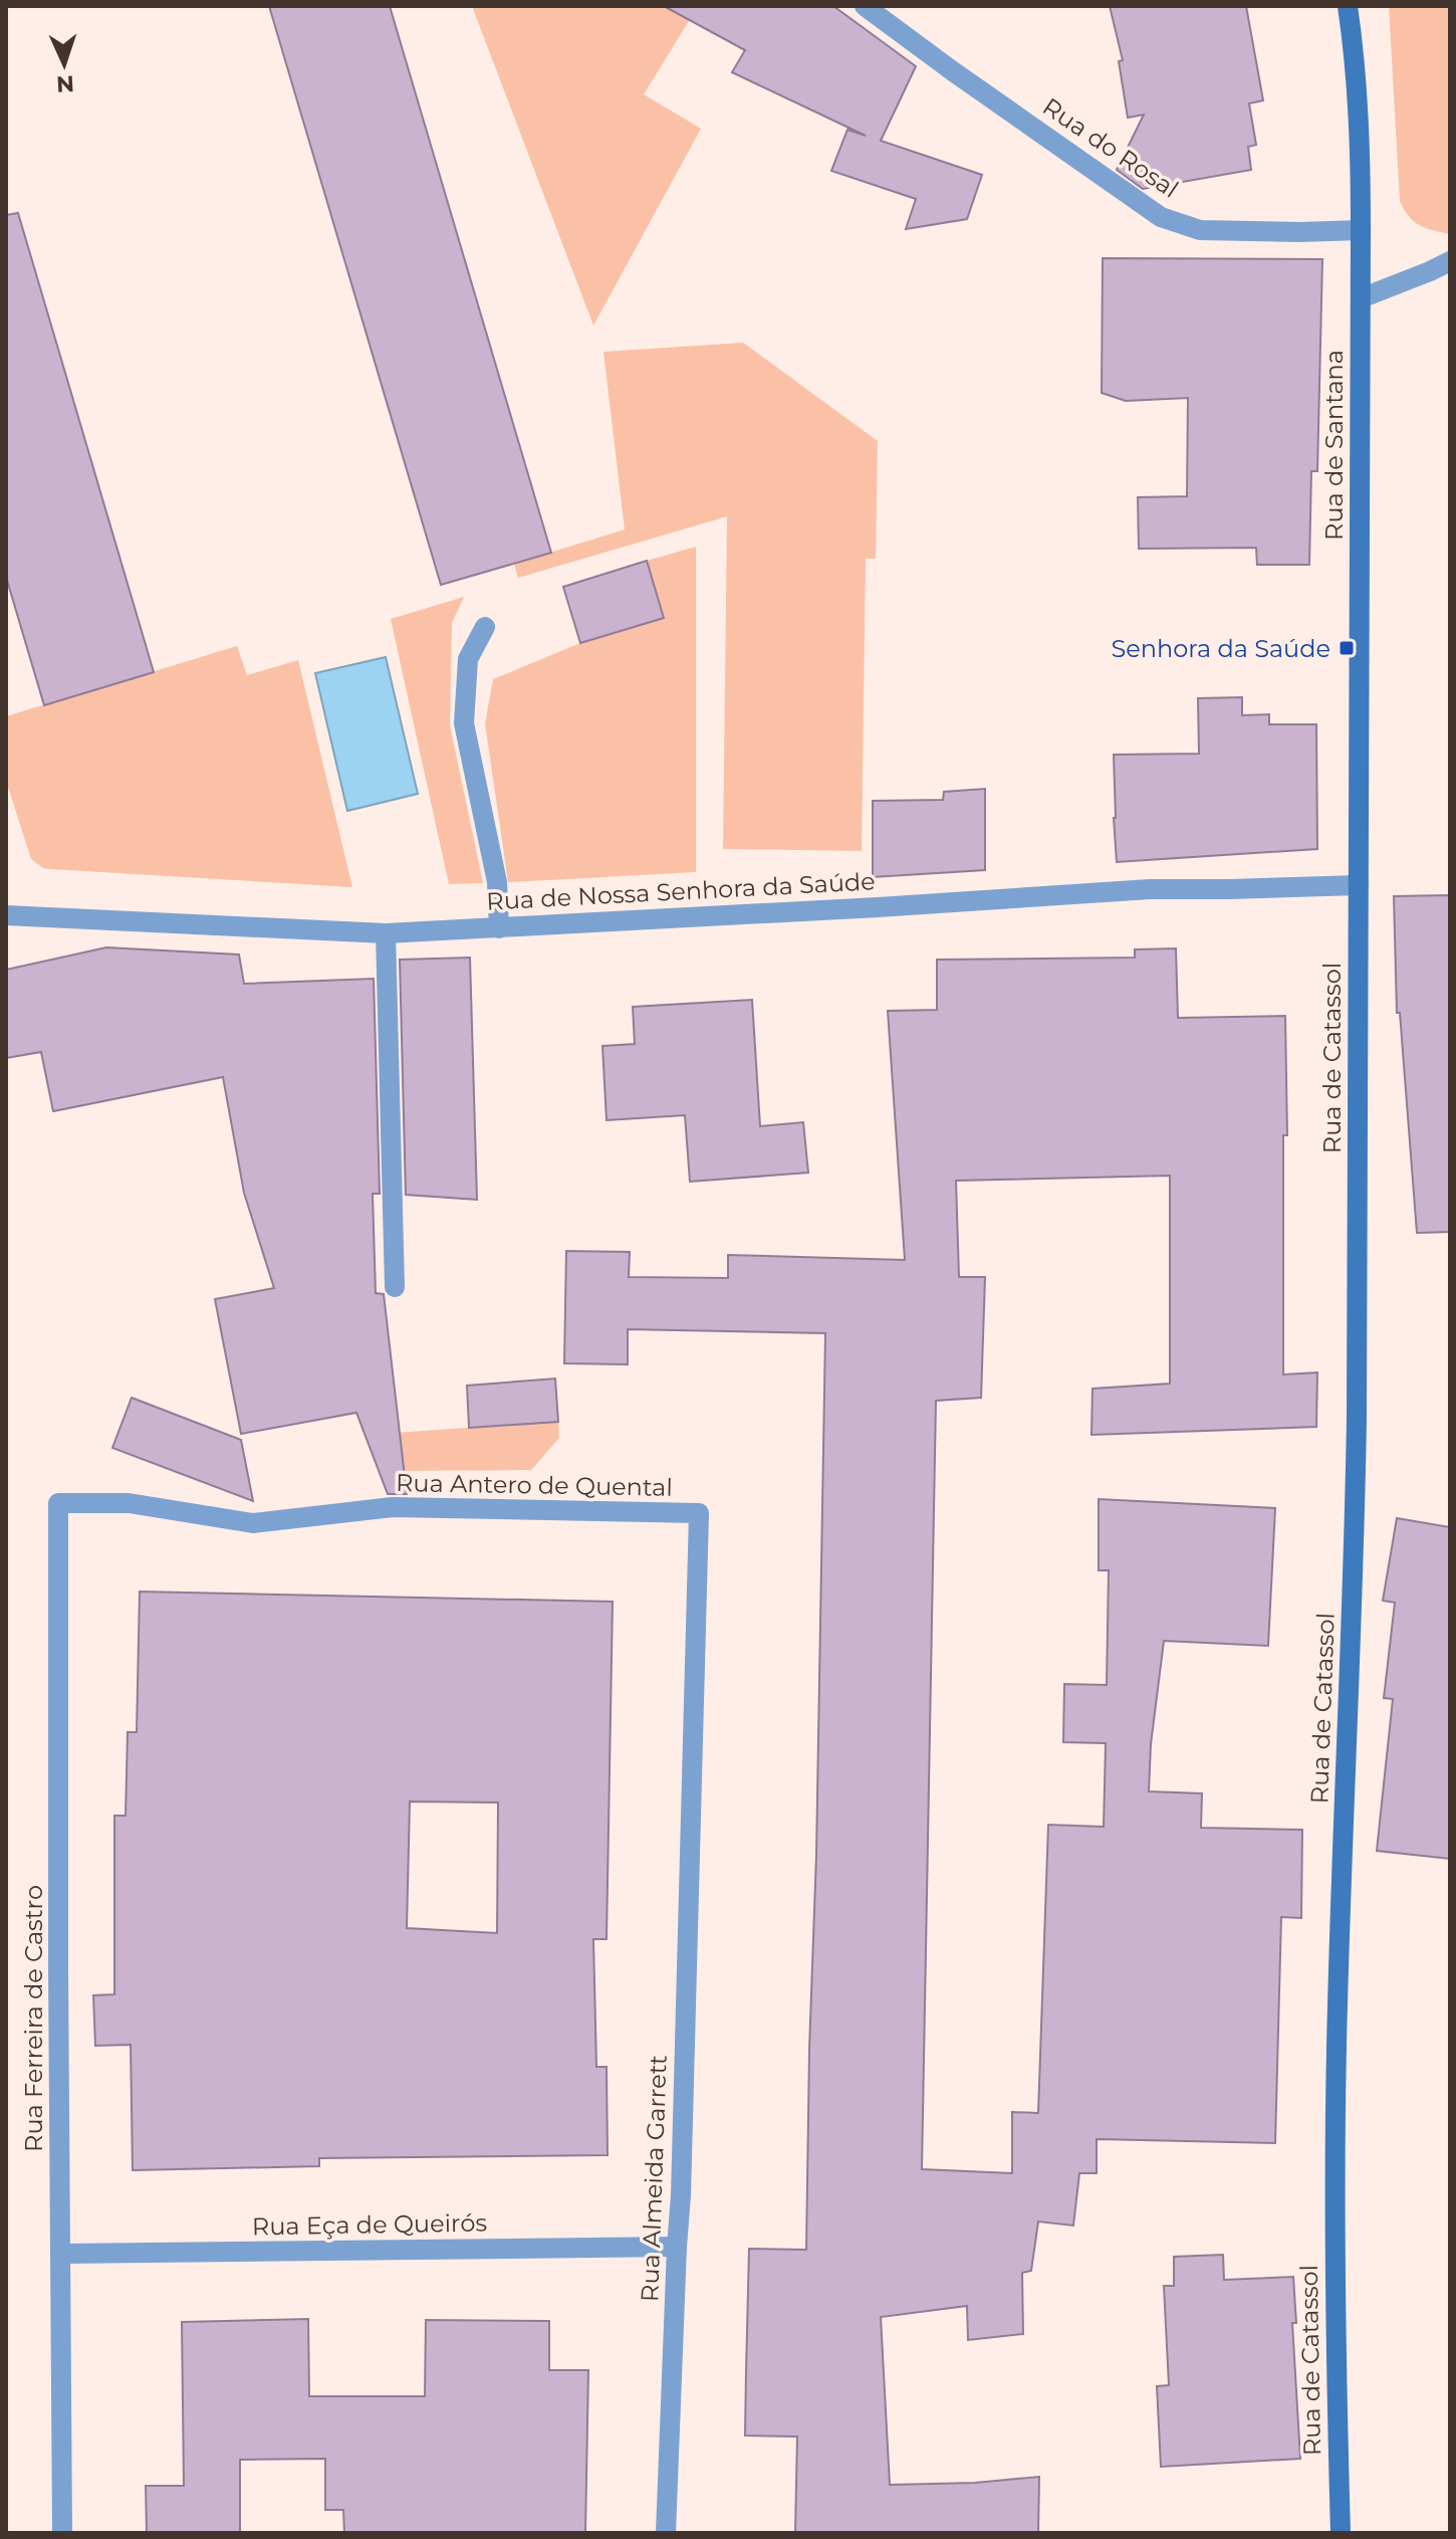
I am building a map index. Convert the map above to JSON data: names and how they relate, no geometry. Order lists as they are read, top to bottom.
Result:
{
  "streets": {
    "main road": ["Rua de Santana", "Rua de Catassol"],
    "street": [
      "Rua do Rosal",
      "Rua de Nossa Senhora da Saúde",
      "Rua Antero de Quental",
      "Rua Ferreira de Castro",
      "Rua Almeida Garrett",
      "Rua Eça de Queirós"
    ]
  },
  "crossings": [
    ["Rua do Rosal", "Rua de Santana"],
    ["Rua de Santana", "Rua de Nossa Senhora da Saúde"],
    ["Rua de Santana", "Rua de Catassol"],
    ["Rua de Nossa Senhora da Saúde", "Rua de Catassol"],
    ["Rua Antero de Quental", "Rua Ferreira de Castro"],
    ["Rua Antero de Quental", "Rua Almeida Garrett"],
    ["Rua Ferreira de Castro", "Rua Eça de Queirós"],
    ["Rua Almeida Garrett", "Rua Eça de Queirós"]
  ],
  "places": {
    "transit": ["Senhora da Saúde"]
  },
  "north": "bottom"
}
